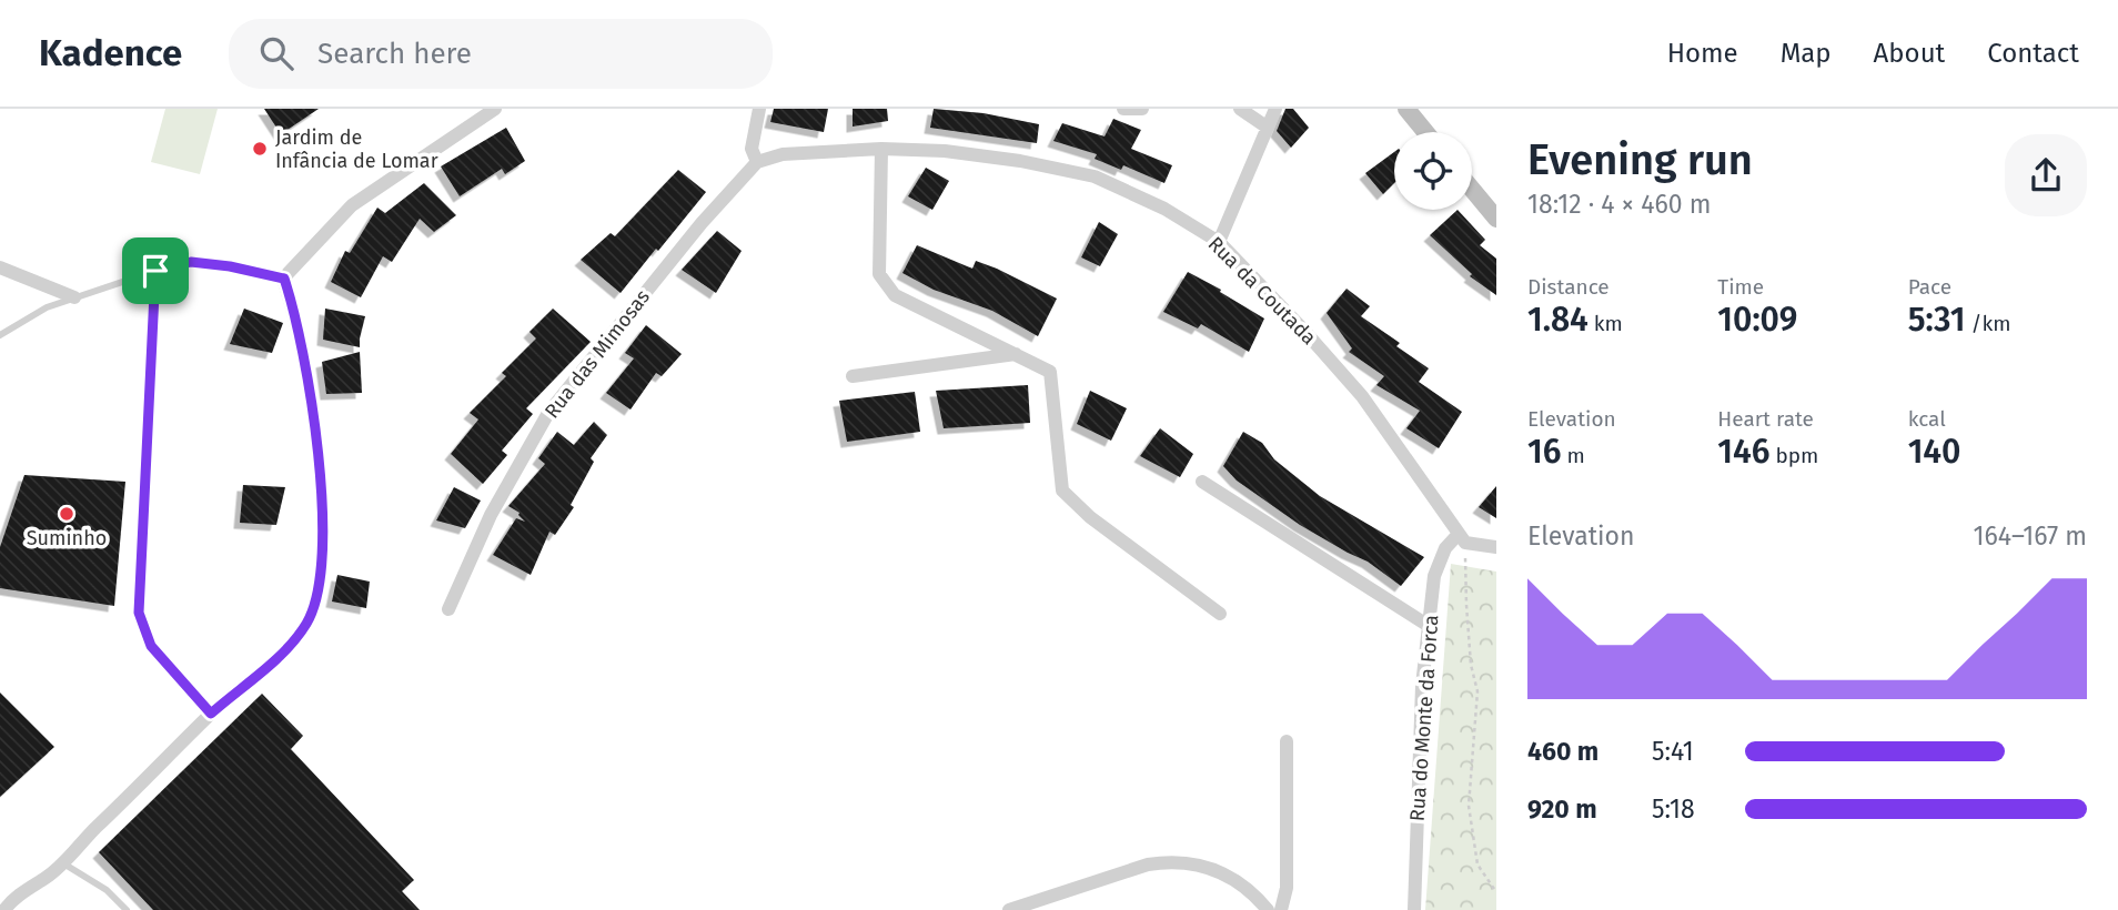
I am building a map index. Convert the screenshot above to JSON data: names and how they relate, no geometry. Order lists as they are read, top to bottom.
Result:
{
  "streets": {
    "street": ["Rua da Coutada", "Rua das Mimosas", "Rua do Monte da Forca"]
  },
  "crossings": [
    ["Rua da Coutada", "Rua das Mimosas"],
    ["Rua da Coutada", "Rua do Monte da Forca"]
  ],
  "places": ["Jardim de Infância de Lomar", "Suminho"],
  "page": {
    "header": "Kadence",
    "search": "Search here",
    "nav": [
      "Home",
      "Map",
      "About",
      "Contact"
    ],
    "heading": ["Evening run", "18:12 · 4 × 460 m"],
    "stats": [
      ["Distance", "1.84 km"],
      ["Time", "10:09"],
      ["Pace", "5:31 /km"],
      ["Elevation", "16 m"],
      ["Heart rate", "146 bpm"],
      ["kcal", "140"]
    ],
    "chart": ["Elevation", "164–167 m"],
    "list": [
      {
        "name": "460 m",
        "note": "5:41"
      },
      {
        "name": "920 m",
        "note": "5:18"
      }
    ]
  }
}
